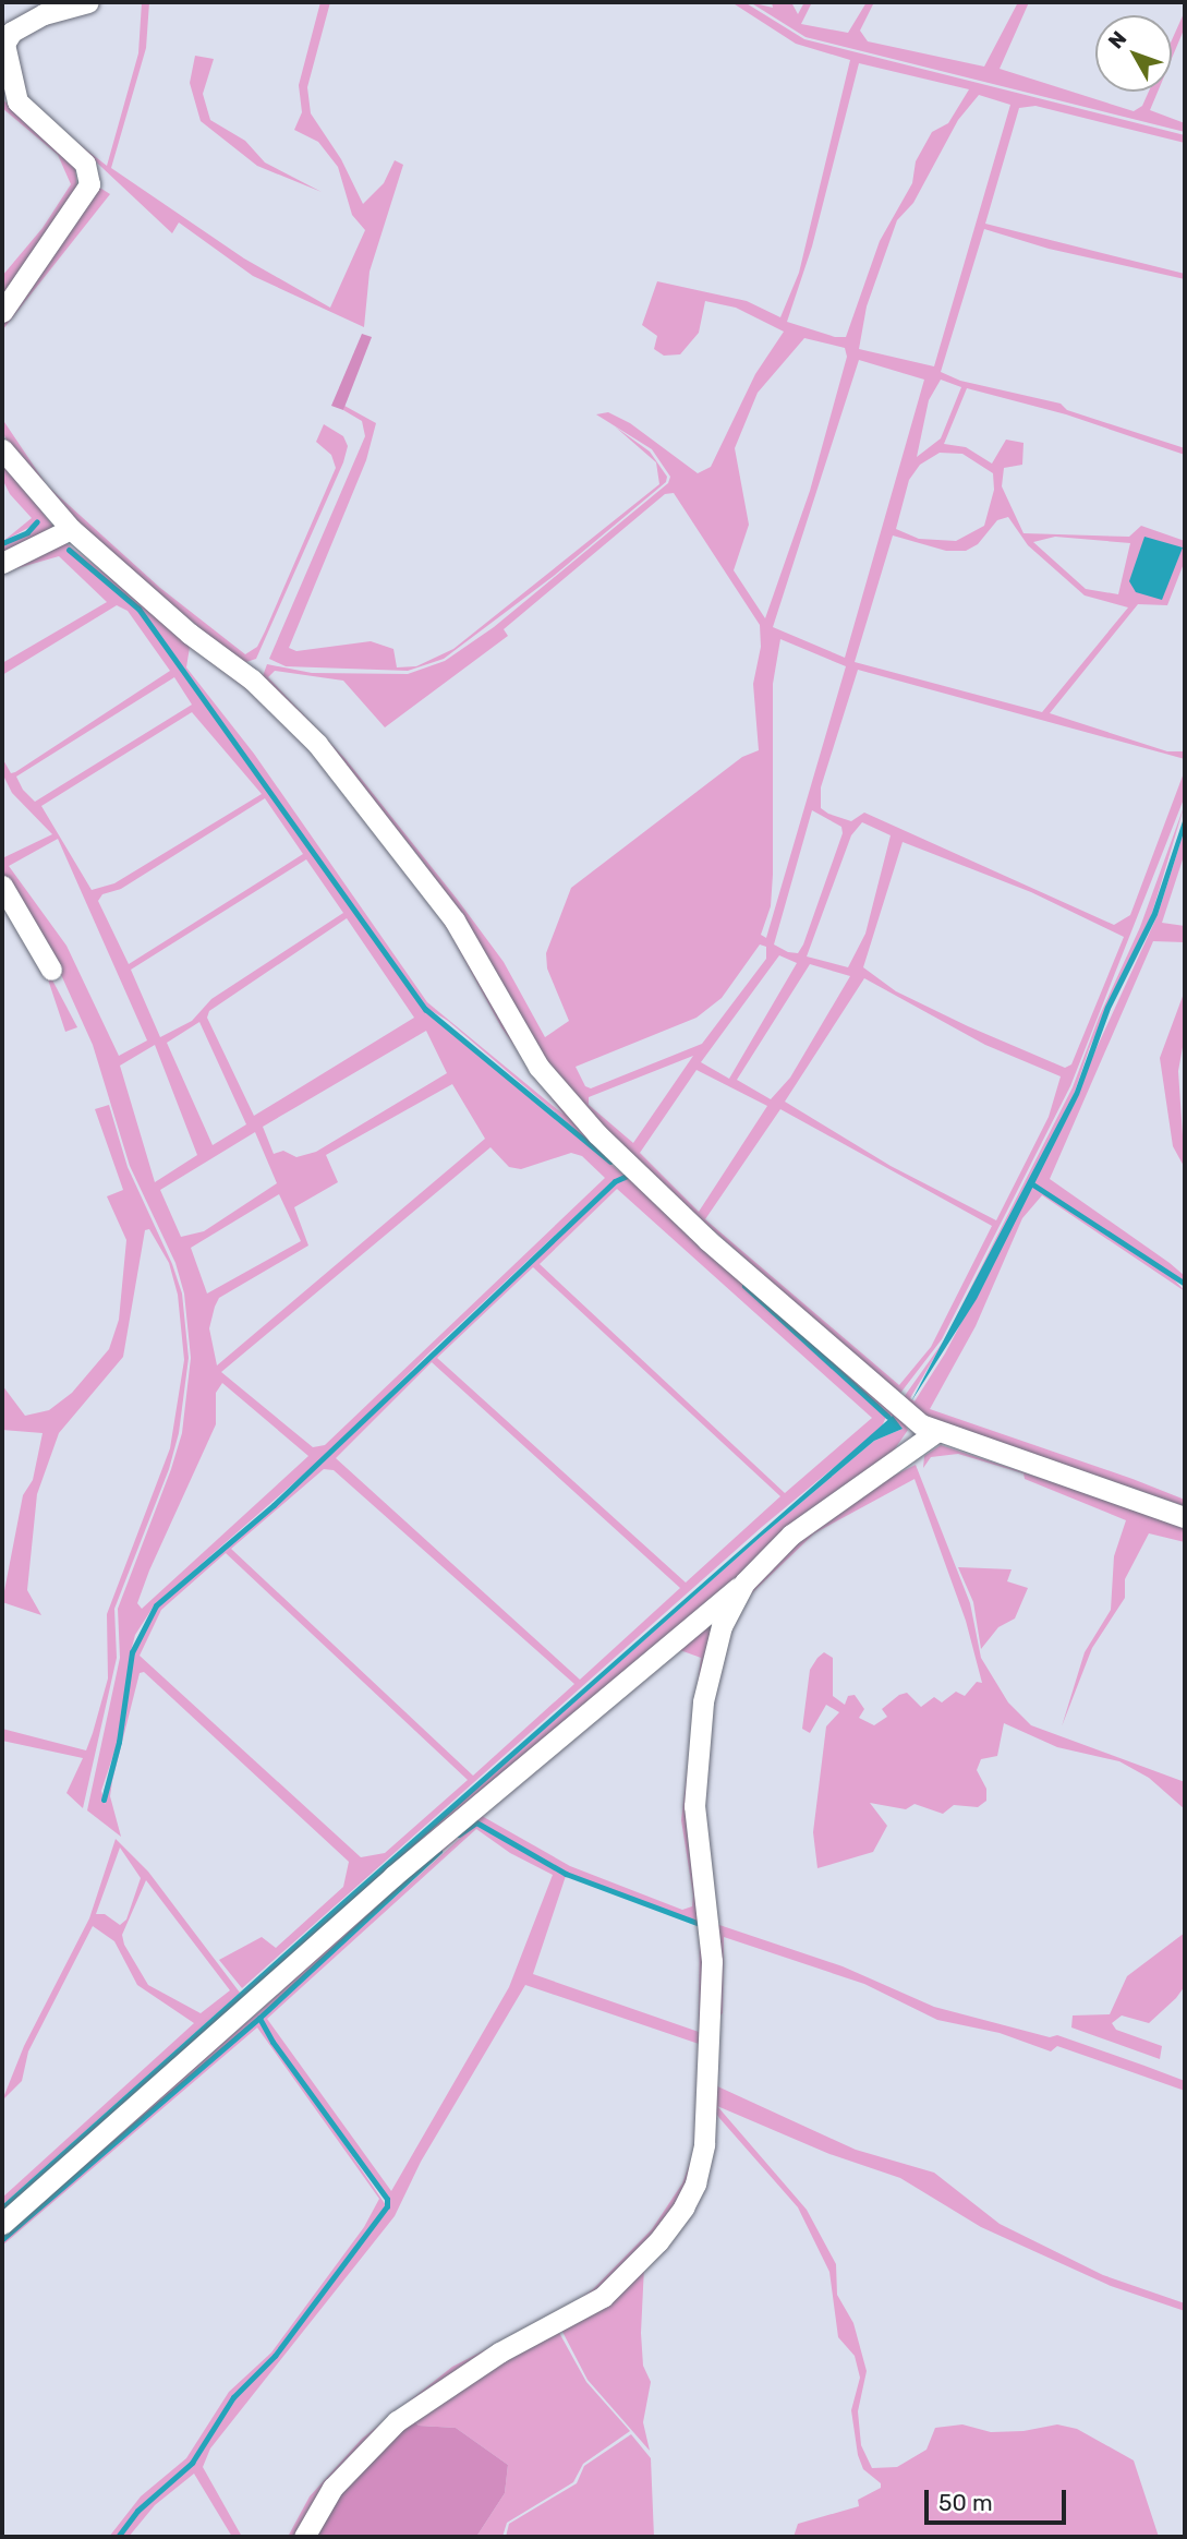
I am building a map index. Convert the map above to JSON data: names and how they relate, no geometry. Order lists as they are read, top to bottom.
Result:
{
  "scale_bar": "50 m",
  "north": "top left"
}
